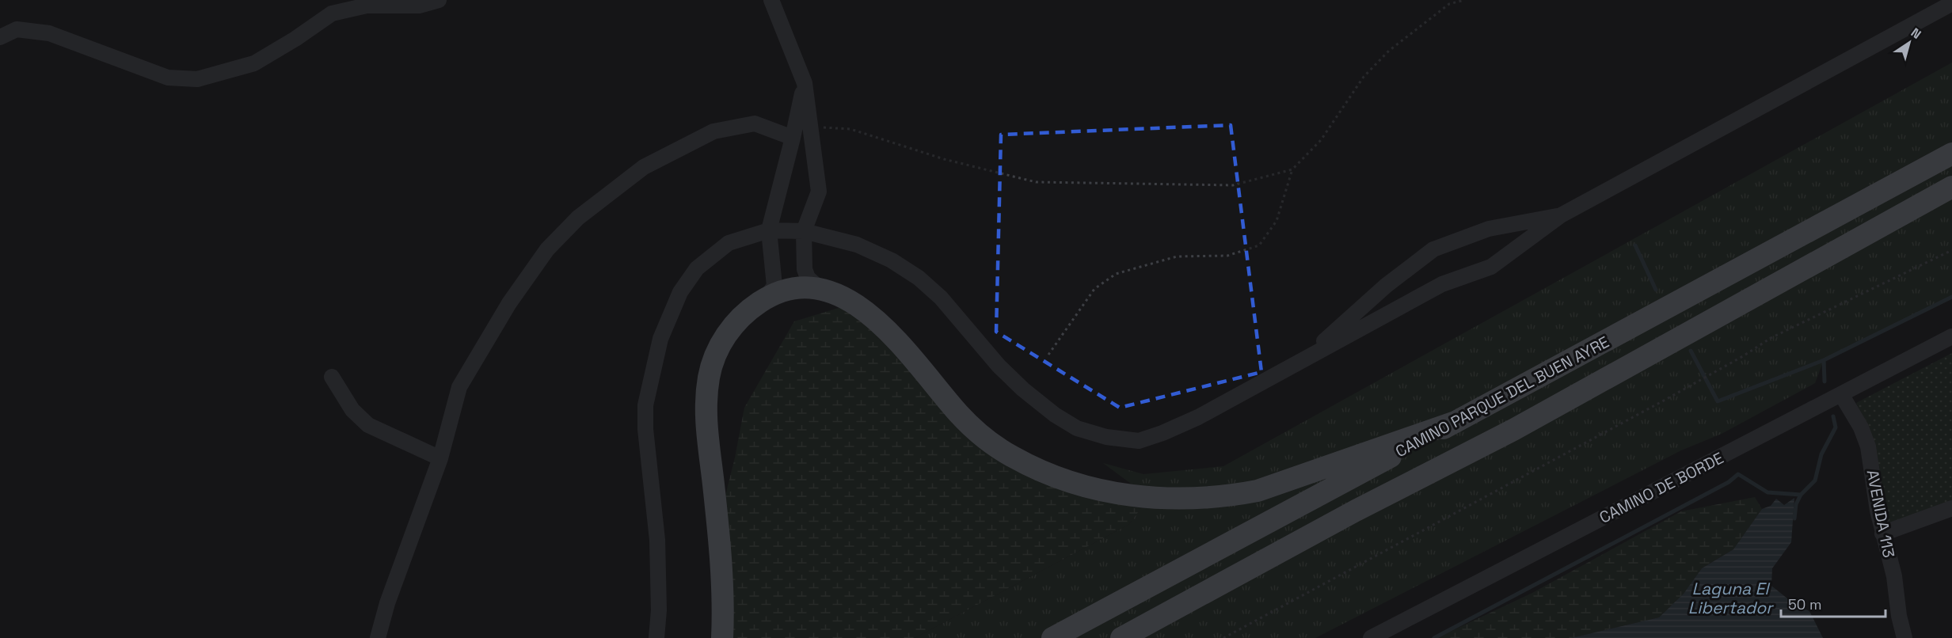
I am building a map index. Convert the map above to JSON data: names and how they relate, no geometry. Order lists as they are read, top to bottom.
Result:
{
  "streets": {
    "highway": ["CAMINO PARQUE DEL BUEN AYRE"],
    "street": ["CAMINO DE BORDE", "AVENIDA 113"]
  },
  "crossings": [
    ["CAMINO DE BORDE", "AVENIDA 113"]
  ],
  "water": ["Laguna El Libertador"],
  "scale_bar": "50 m",
  "north": "top right"
}
